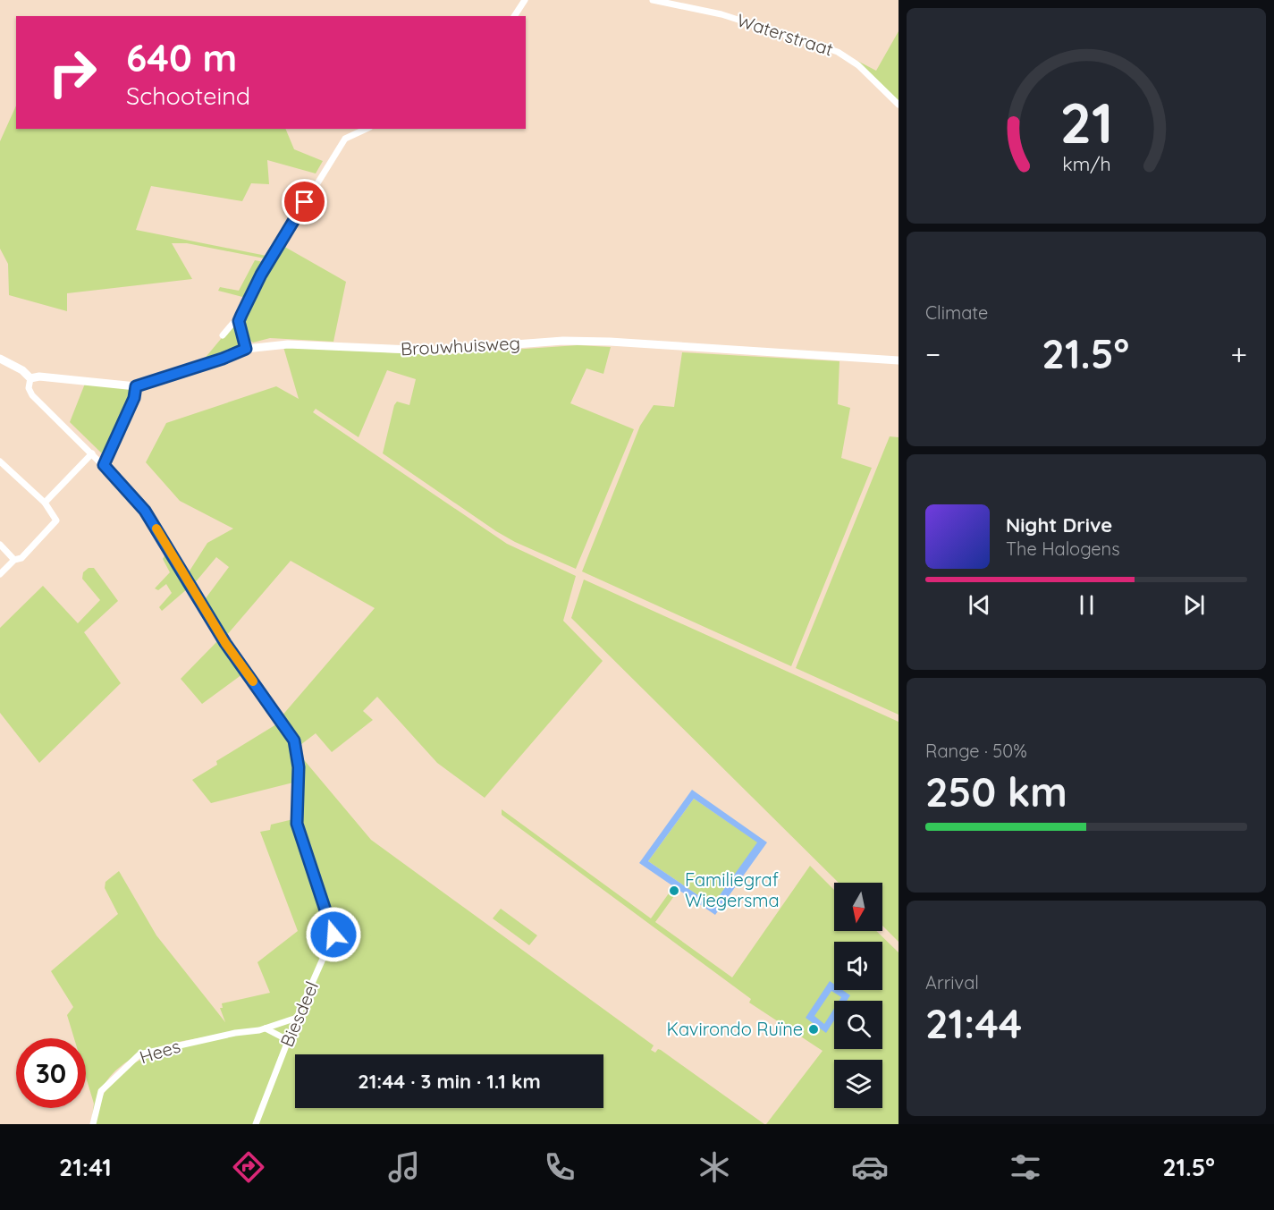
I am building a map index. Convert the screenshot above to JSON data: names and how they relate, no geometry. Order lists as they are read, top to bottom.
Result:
{
  "streets": {
    "street": [
      "Waterstraat",
      "Brouwhuisweg",
      "Biesdeel",
      "Hees"
    ]
  },
  "crossings": [
    ["Biesdeel", "Hees"]
  ],
  "places": ["Familiegraf Wiegersma", "Kavirondo Ruïne"],
  "north": "bottom",
  "page": {
    "turn": ["640 m", "Schooteind"],
    "tile": [
      "Climate",
      ["Range · 50%", "250 km"],
      ["Arrival", "21:44"]
    ],
    "heat": ["−", "21.5°", "+"],
    "song": ["Night Drive", "The Halogens"],
    "limit": "30",
    "trip": "21:44 · 3 min · 1.1 km",
    "tabs": ["21:41", "21.5°"],
    "gauge": ["21", "km/h"]
  }
}
